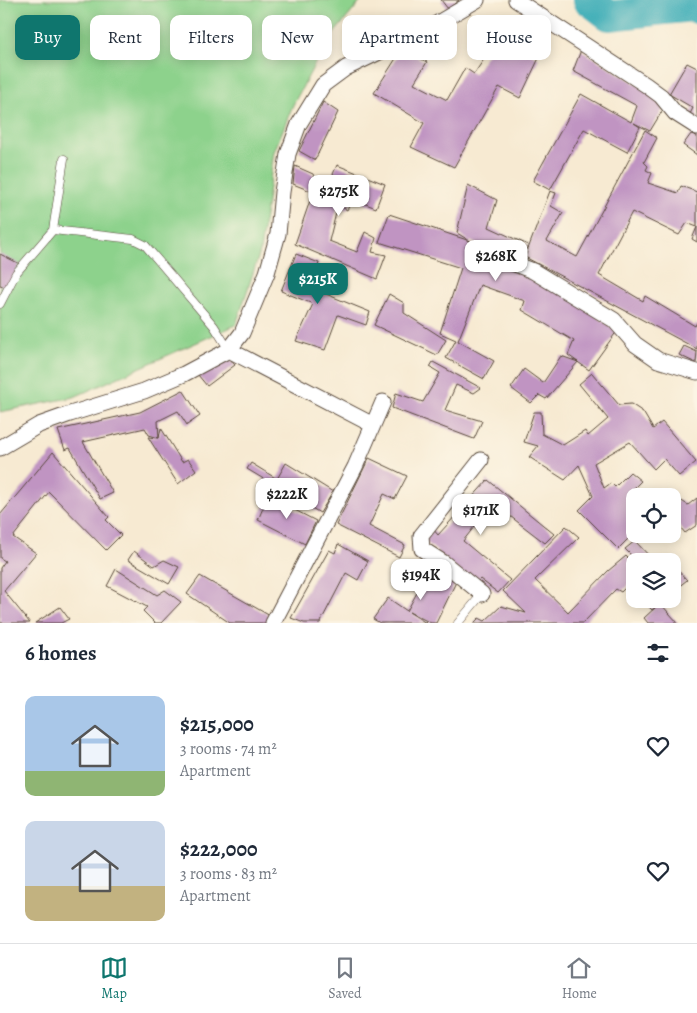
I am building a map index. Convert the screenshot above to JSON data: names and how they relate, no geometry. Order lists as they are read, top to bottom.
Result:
{
  "page": {
    "chip": [
      "Buy",
      "Rent",
      "Filters",
      "New",
      "Apartment",
      "House"
    ],
    "price": [
      "$275K",
      "$268K",
      "$215K",
      "$222K",
      "$171K",
      "$194K"
    ],
    "heading": "6 homes",
    "list": [
      {
        "name": "$215,000",
        "note": "3 rooms · 74 m² · Apartment"
      },
      {
        "name": "$222,000",
        "note": "3 rooms · 83 m² · Apartment"
      }
    ],
    "tabs": ["Map", "Saved", "Home"]
  }
}
